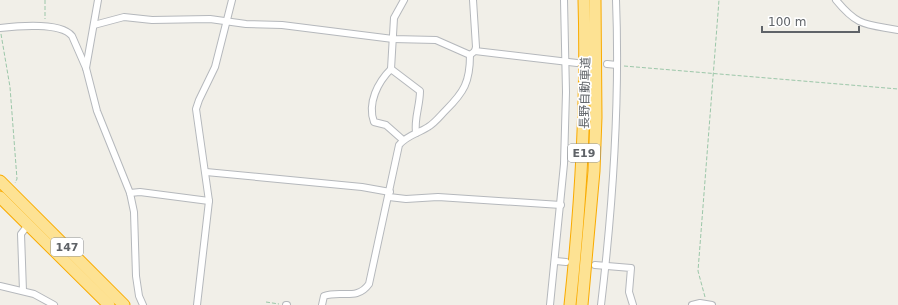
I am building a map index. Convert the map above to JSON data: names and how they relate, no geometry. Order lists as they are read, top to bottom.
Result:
{
  "streets": {
    "highway": ["長野自動車道", "E19", "147"]
  },
  "scale_bar": "100 m"
}
